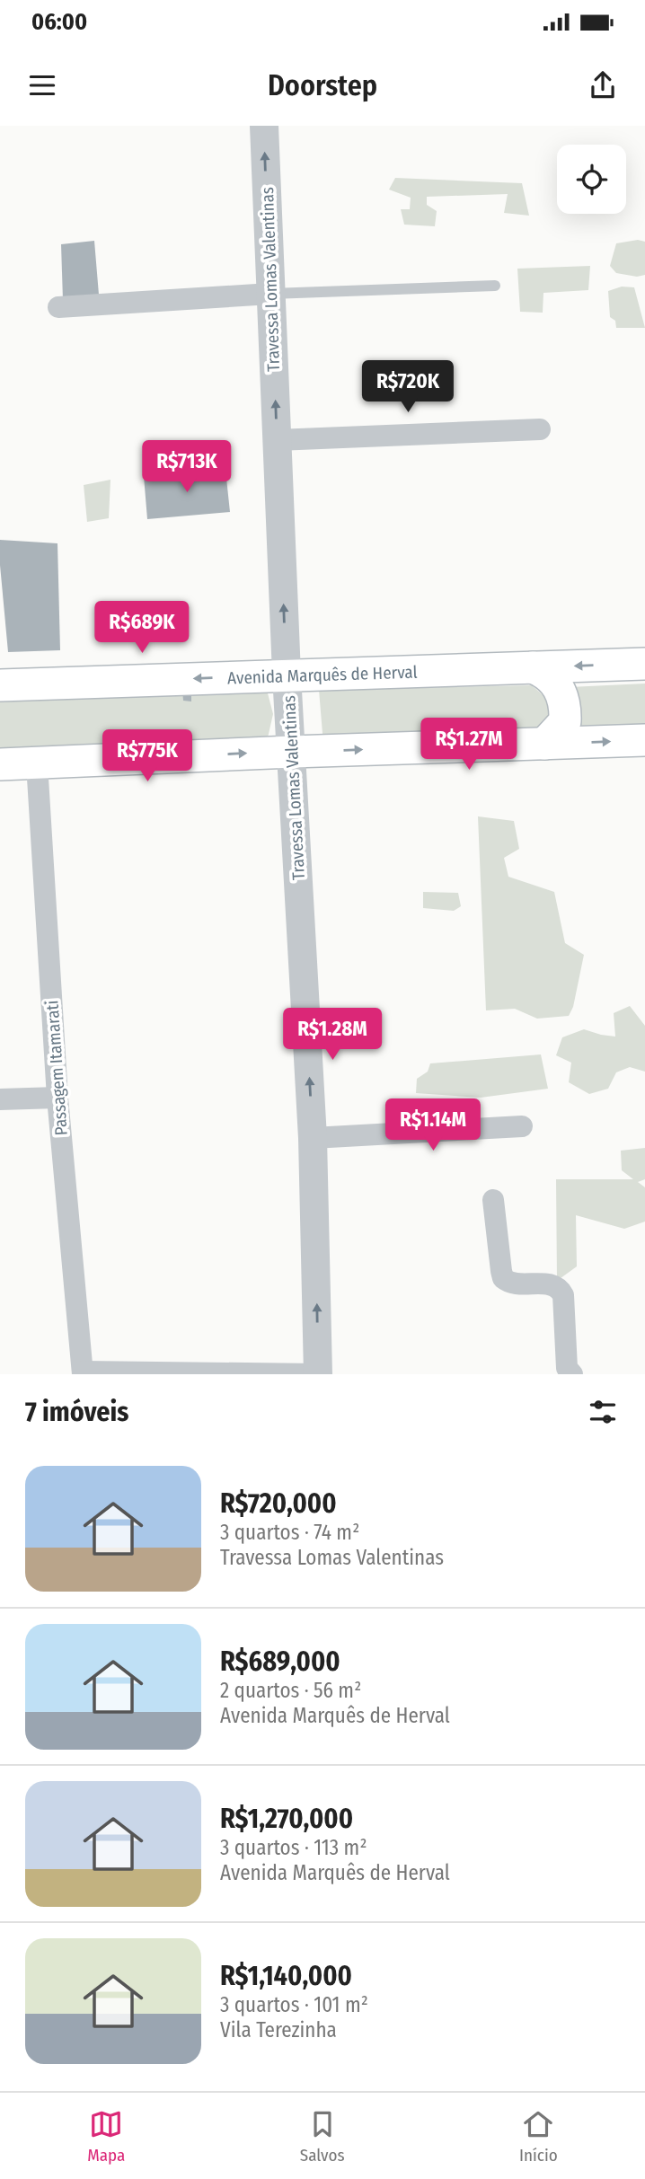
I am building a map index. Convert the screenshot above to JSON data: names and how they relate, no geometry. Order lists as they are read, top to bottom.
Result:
{
  "streets": {
    "main road": ["Avenida Marquês de Herval"],
    "street": ["Travessa Lomas Valentinas", "Passagem Itamarati"]
  },
  "crossings": [
    ["Travessa Lomas Valentinas", "Avenida Marquês de Herval"],
    ["Travessa Lomas Valentinas", "Passagem Itamarati"]
  ],
  "one_way": ["Travessa Lomas Valentinas"],
  "page": {
    "status": "06:00",
    "header": "Doorstep",
    "price": [
      "R$720K",
      "R$713K",
      "R$689K",
      "R$1.27M",
      "R$775K",
      "R$1.28M",
      "R$1.14M"
    ],
    "heading": "7 imóveis",
    "list": [
      {
        "name": "R$720,000",
        "note": "3 quartos · 74 m² · Travessa Lomas Valentinas"
      },
      {
        "name": "R$689,000",
        "note": "2 quartos · 56 m² · Avenida Marquês de Herval"
      },
      {
        "name": "R$1,270,000",
        "note": "3 quartos · 113 m² · Avenida Marquês de Herval"
      },
      {
        "name": "R$1,140,000",
        "note": "3 quartos · 101 m² · Vila Terezinha"
      }
    ],
    "tabs": ["Mapa", "Salvos", "Início"]
  }
}
